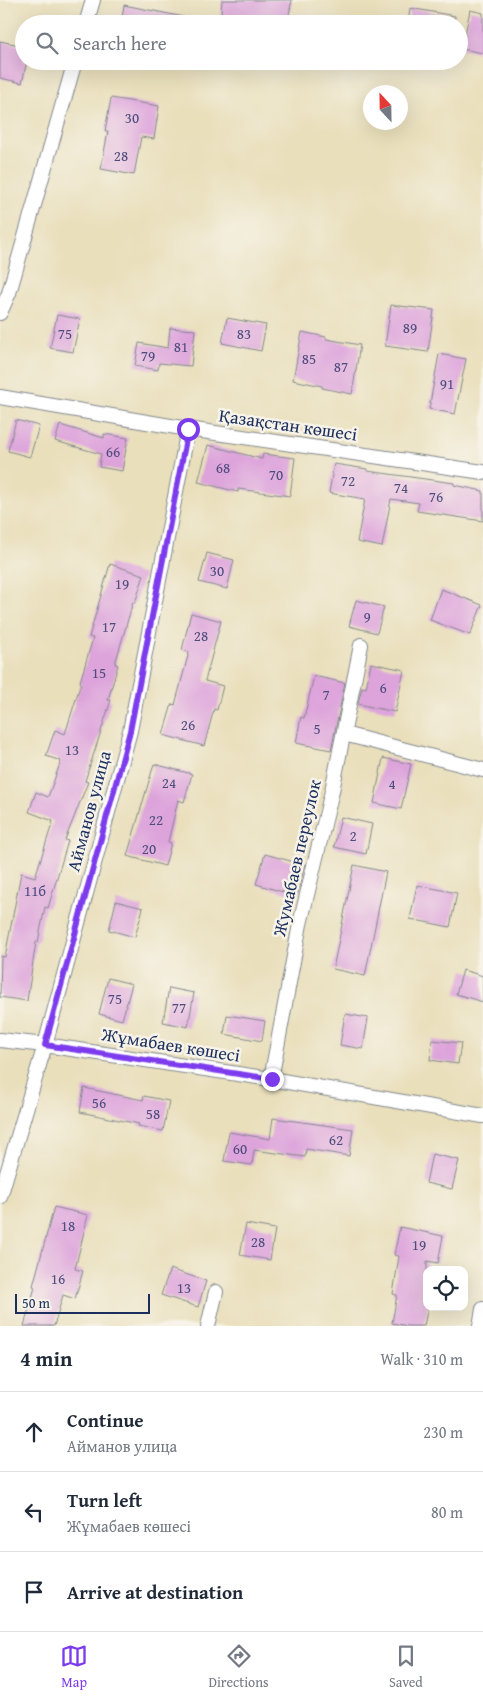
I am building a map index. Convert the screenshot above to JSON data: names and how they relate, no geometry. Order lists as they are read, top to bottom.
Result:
{
  "streets": {
    "street": [
      "Қазақстан көшесі",
      "Айманов улица",
      "Жумабаев переулок",
      "Жұмабаев көшесі"
    ]
  },
  "crossings": [
    ["Қазақстан көшесі", "Айманов улица"],
    ["Айманов улица", "Жұмабаев көшесі"],
    ["Жумабаев переулок", "Жұмабаев көшесі"]
  ],
  "house_numbers": [
    "30",
    "28",
    "89",
    "75",
    "83",
    "81",
    "79",
    "85",
    "87",
    "91",
    "66",
    "68",
    "70",
    "72",
    "74",
    "76",
    "30",
    "19",
    "9",
    "17",
    "28",
    "15",
    "6",
    "7",
    "26",
    "5",
    "13",
    "24",
    "4",
    "22",
    "2",
    "20",
    "11б",
    "75",
    "77",
    "56",
    "58",
    "62",
    "60",
    "18",
    "28",
    "19",
    "16",
    "13"
  ],
  "scale_bar": "50 m",
  "north": "top",
  "page": {
    "search": "Search here",
    "scale": "50 m",
    "heading": ["4 min", "Walk · 310 m"],
    "list": [
      ["Continue", "Айманов улица", "230 m"],
      ["Turn left", "Жұмабаев көшесі", "80 m"],
      "Arrive at destination"
    ],
    "nav": ["Map", "Directions", "Saved"]
  }
}
